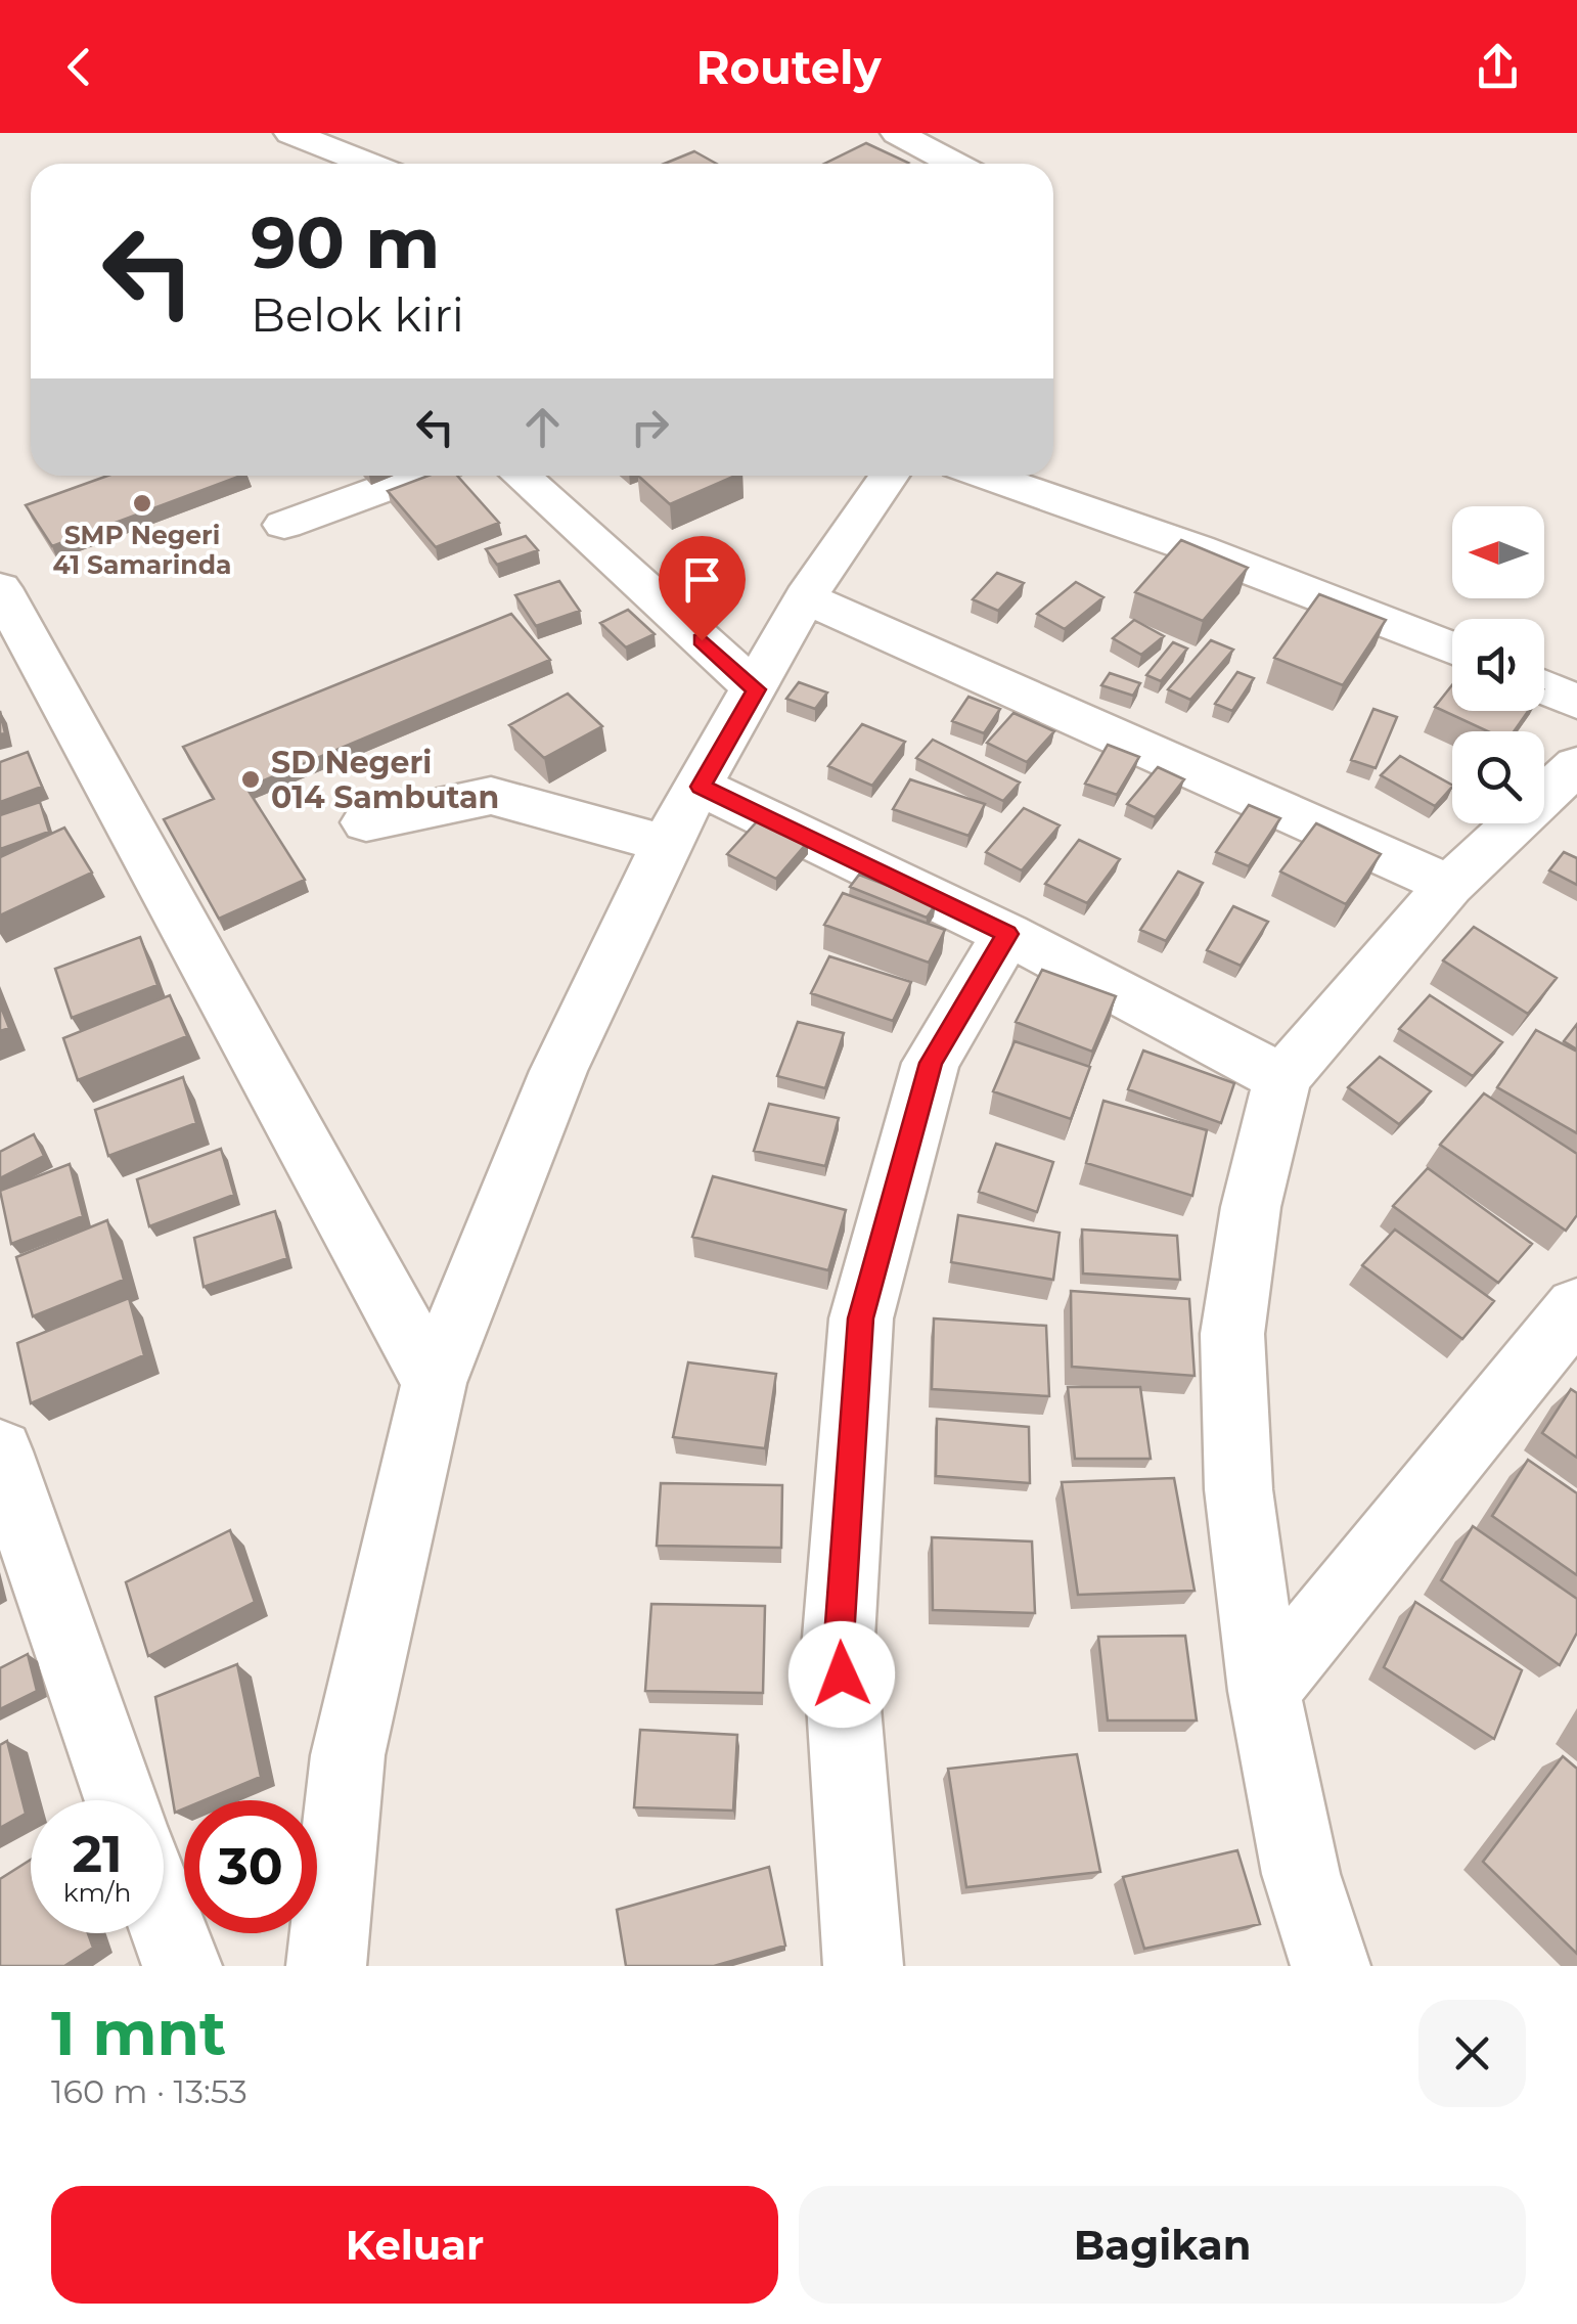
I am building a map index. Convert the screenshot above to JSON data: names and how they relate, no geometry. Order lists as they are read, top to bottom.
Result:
{
  "places": ["SMP Negeri 41 Samarinda", "SD Negeri 014 Sambutan"],
  "north": "left",
  "page": {
    "header": "Routely",
    "turn": ["90 m", "Belok kiri"],
    "speed": "21 km/h",
    "limit": "30",
    "heading": ["1 mnt", "160 m · 13:53"],
    "buttons": ["Keluar", "Bagikan"]
  }
}
